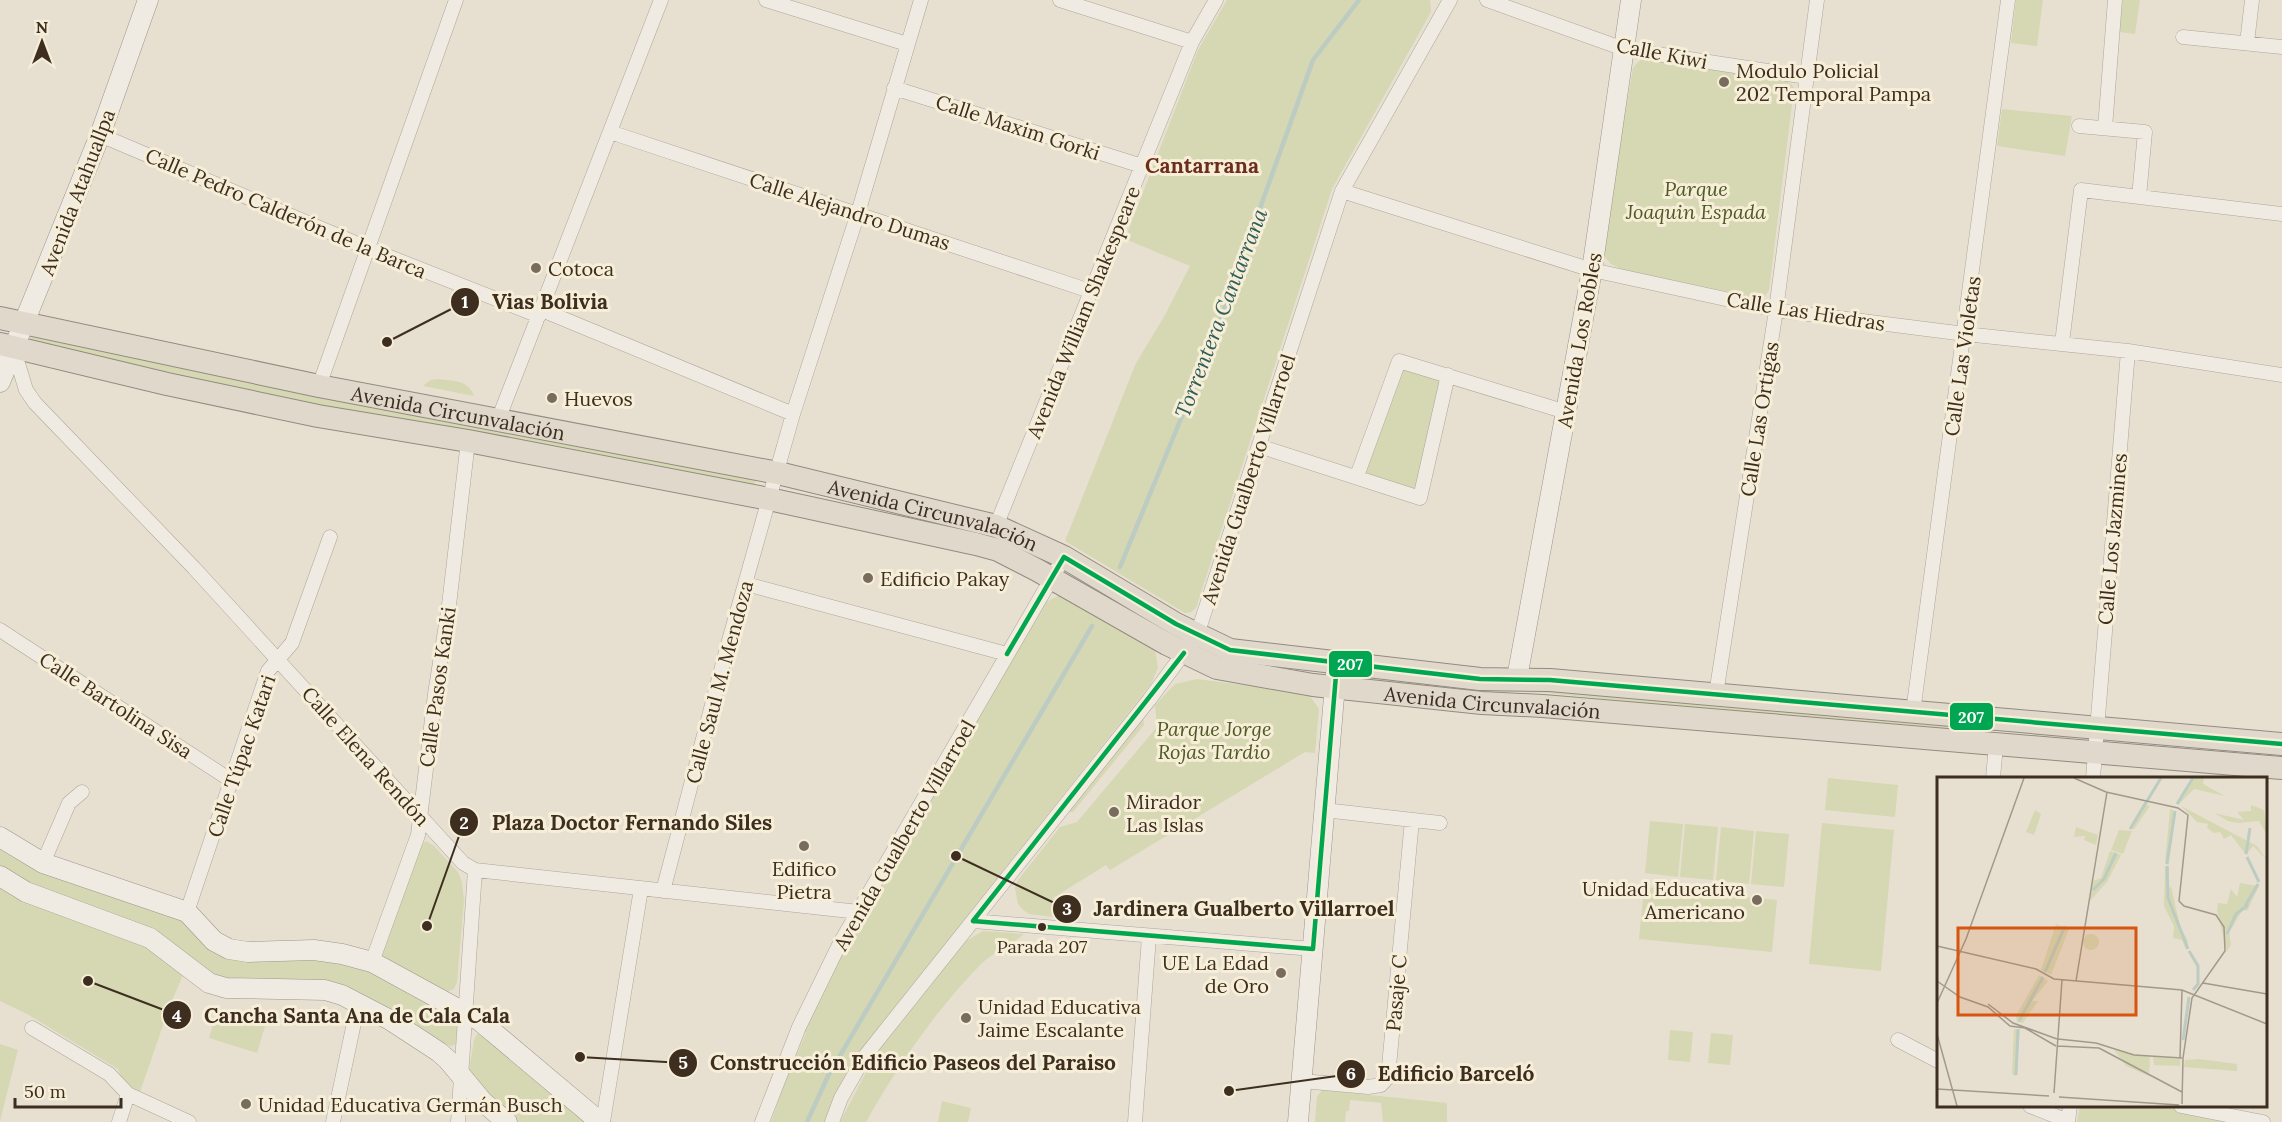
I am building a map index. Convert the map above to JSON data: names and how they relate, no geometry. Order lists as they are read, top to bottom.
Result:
{
  "streets": {
    "highway": ["Avenida Circunvalación"],
    "main road": ["Avenida Atahuallpa", "Avenida Los Robles"],
    "street": [
      "Calle Kiwi",
      "Calle Maxim Gorki",
      "Calle Alejandro Dumas",
      "Calle Pedro Calderón de la Barca",
      "Calle Las Hiedras",
      "Avenida William Shakespeare",
      "Calle Las Violetas",
      "Calle Las Ortigas",
      "Avenida Gualberto Villarroel",
      "Calle Los Jazmines",
      "Calle Saul M. Mendoza",
      "Calle Pasos Kanki",
      "Calle Bartolina Sisa",
      "Calle Túpac Katari",
      "Calle Elena Rendón",
      "Pasaje C"
    ]
  },
  "crossings": [
    ["Calle Kiwi", "Avenida Los Robles"],
    ["Calle Kiwi", "Calle Las Ortigas"],
    ["Calle Maxim Gorki", "Avenida William Shakespeare"],
    ["Calle Maxim Gorki", "Calle Saul M. Mendoza"],
    ["Avenida Atahuallpa", "Calle Pedro Calderón de la Barca"],
    ["Avenida Atahuallpa", "Avenida Circunvalación"],
    ["Avenida Atahuallpa", "Calle Elena Rendón"],
    ["Calle Alejandro Dumas", "Avenida William Shakespeare"],
    ["Calle Alejandro Dumas", "Calle Saul M. Mendoza"],
    ["Calle Pedro Calderón de la Barca", "Calle Saul M. Mendoza"],
    ["Calle Las Hiedras", "Avenida Los Robles"],
    ["Calle Las Hiedras", "Calle Las Violetas"],
    ["Calle Las Hiedras", "Calle Las Ortigas"],
    ["Calle Las Hiedras", "Avenida Gualberto Villarroel"],
    ["Calle Las Hiedras", "Calle Los Jazmines"],
    ["Avenida William Shakespeare", "Avenida Circunvalación"],
    ["Avenida Los Robles", "Avenida Circunvalación"],
    ["Calle Las Violetas", "Avenida Circunvalación"],
    ["Avenida Circunvalación", "Calle Las Ortigas"],
    ["Avenida Circunvalación", "Avenida Gualberto Villarroel"],
    ["Avenida Circunvalación", "Calle Los Jazmines"],
    ["Avenida Circunvalación", "Calle Saul M. Mendoza"],
    ["Avenida Circunvalación", "Calle Pasos Kanki"],
    ["Avenida Circunvalación", "Calle Elena Rendón"],
    ["Calle Pasos Kanki", "Calle Elena Rendón"],
    ["Calle Bartolina Sisa", "Calle Túpac Katari"],
    ["Calle Túpac Katari", "Calle Elena Rendón"]
  ],
  "districts": ["Cantarrana"],
  "water": ["Torrentera Cantarrana"],
  "parks": ["Parque Joaquin Espada", "Parque Jorge Rojas Tardio"],
  "places": [
    "Modulo Policial 202 Temporal Pampa",
    "Cotoca",
    "Vias Bolivia",
    "Huevos",
    "Edificio Pakay",
    "Mirador Las Islas",
    "Edifico Pietra",
    "Jardinera Gualberto Villarroel",
    "Unidad Educativa Americano",
    "Plaza Doctor Fernando Siles",
    "Parada 207",
    "UE La Edad de Oro",
    "Cancha Santa Ana de Cala Cala",
    "Unidad Educativa Jaime Escalante",
    "Construcción Edificio Paseos del Paraiso",
    "Edificio Barceló",
    "Unidad Educativa Germán Busch"
  ],
  "lines": ["transit line 207"],
  "scale_bar": "50 m",
  "north": "top"
}
